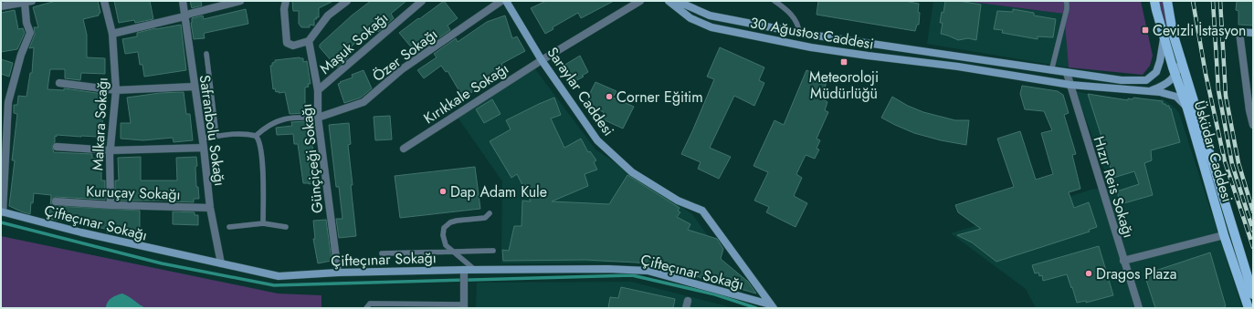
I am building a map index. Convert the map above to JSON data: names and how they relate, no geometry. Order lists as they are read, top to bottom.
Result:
{
  "streets": {
    "main road": ["Üsküdar Caddesi"],
    "street": [
      "30 Ağustos Caddesi",
      "Maşuk Sokağı",
      "Özer Sokağı",
      "Saraylar Caddesi",
      "Kırıkkale Sokağı",
      "Malkara Sokağı",
      "Safranbolu Sokağı",
      "Günçiçeği Sokağı",
      "Hızır Reis Sokağı",
      "Kuruçay Sokağı",
      "Çifteçınar Sokağı"
    ]
  },
  "crossings": [
    ["30 Ağustos Caddesi", "Üsküdar Caddesi"],
    ["30 Ağustos Caddesi", "Hızır Reis Sokağı"],
    ["Maşuk Sokağı", "Günçiçeği Sokağı"],
    ["Özer Sokağı", "Günçiçeği Sokağı"],
    ["Saraylar Caddesi", "Kırıkkale Sokağı"],
    ["Saraylar Caddesi", "Çifteçınar Sokağı"],
    ["Malkara Sokağı", "Kuruçay Sokağı"],
    ["Safranbolu Sokağı", "Kuruçay Sokağı"],
    ["Safranbolu Sokağı", "Çifteçınar Sokağı"],
    ["Günçiçeği Sokağı", "Çifteçınar Sokağı"]
  ],
  "places": {
    "transit": ["Cevizli İstasyon", "Meteoroloji Müdürlüğü"],
    "other": ["Corner Eğitim", "Dap Adam Kule", "Dragos Plaza"]
  }
}
